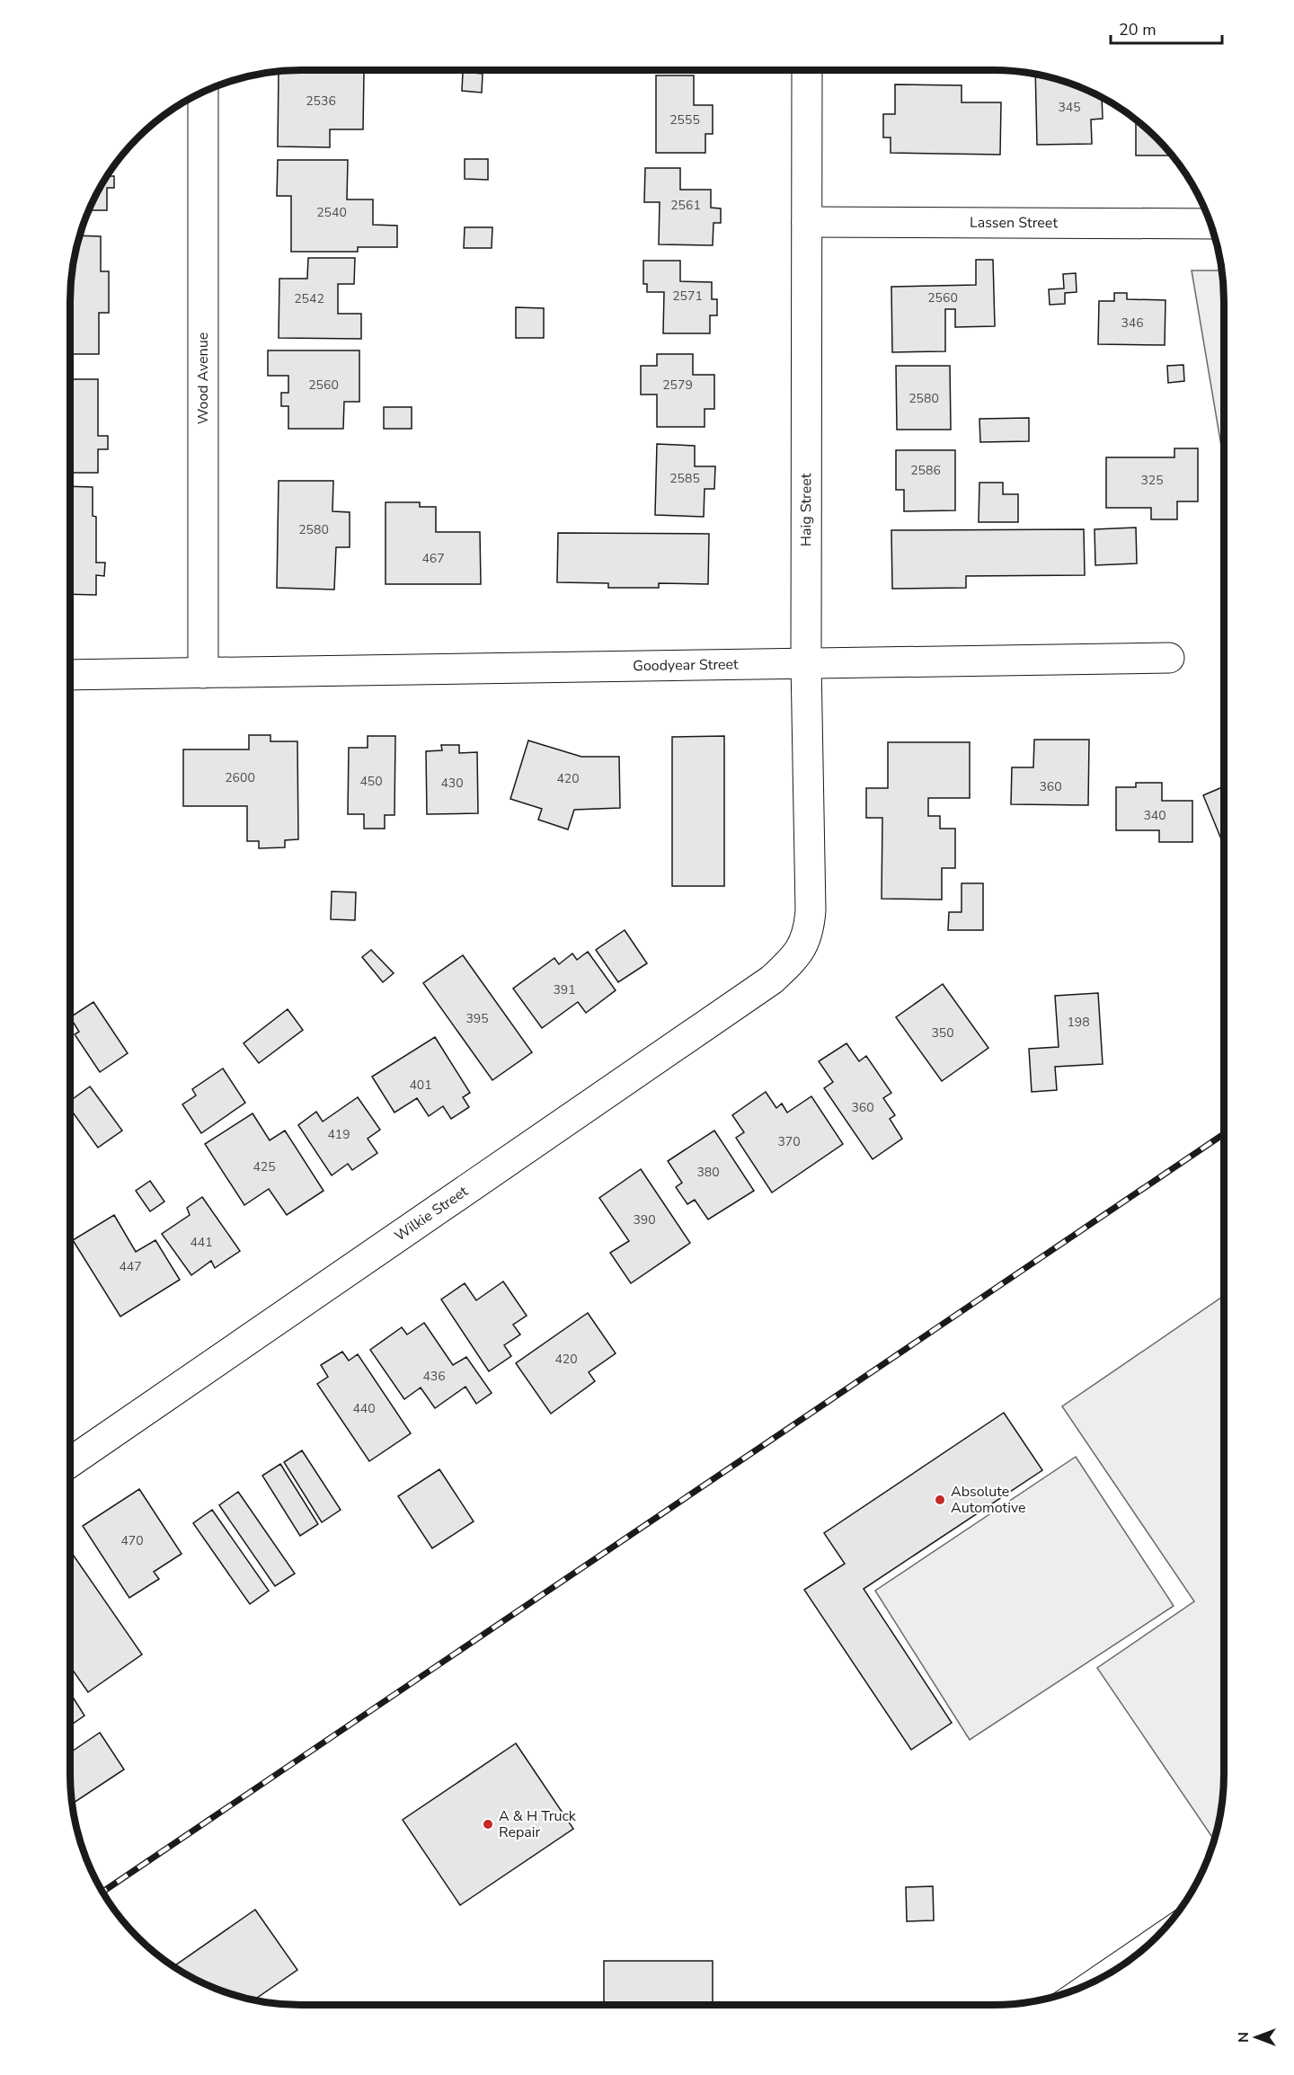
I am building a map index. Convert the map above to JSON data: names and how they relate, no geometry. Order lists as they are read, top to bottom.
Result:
{
  "streets": {
    "street": [
      "Lassen Street",
      "Wood Avenue",
      "Haig Street",
      "Goodyear Street",
      "Wilkie Street"
    ]
  },
  "crossings": [
    ["Lassen Street", "Haig Street"],
    ["Wood Avenue", "Goodyear Street"],
    ["Haig Street", "Goodyear Street"],
    ["Haig Street", "Wilkie Street"]
  ],
  "places": ["Absolute Automotive", "A & H Truck Repair"],
  "house_numbers": [
    "2536",
    "345",
    "2555",
    "2561",
    "2540",
    "2571",
    "2560",
    "2542",
    "346",
    "2560",
    "2579",
    "2580",
    "2586",
    "2585",
    "325",
    "2580",
    "467",
    "2600",
    "420",
    "450",
    "430",
    "360",
    "340",
    "391",
    "395",
    "198",
    "350",
    "401",
    "360",
    "419",
    "370",
    "425",
    "380",
    "390",
    "441",
    "447",
    "420",
    "436",
    "440",
    "470"
  ],
  "scale_bar": "20 m",
  "north": "left"
}
